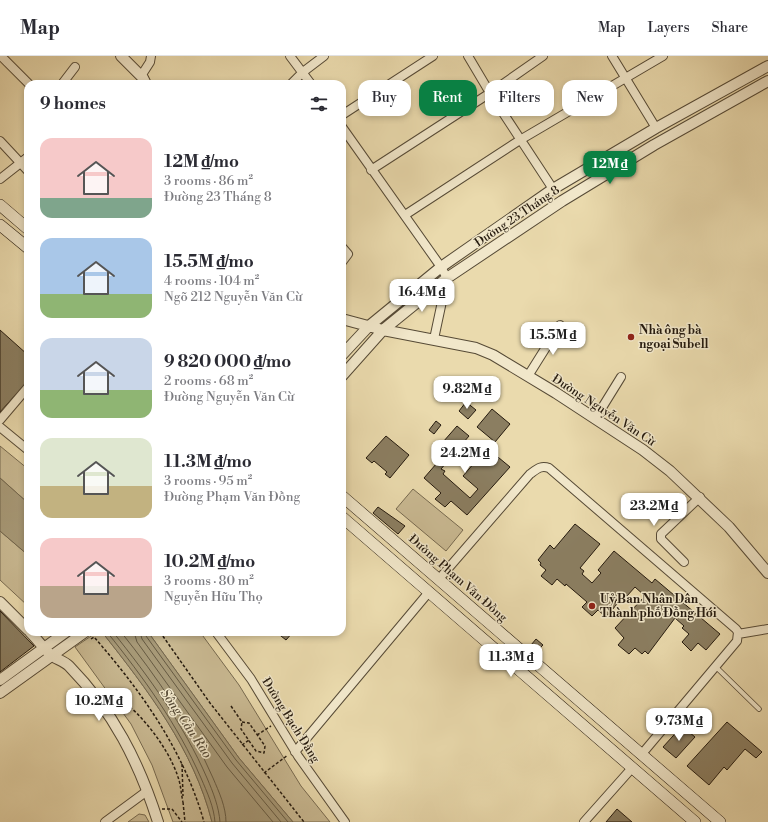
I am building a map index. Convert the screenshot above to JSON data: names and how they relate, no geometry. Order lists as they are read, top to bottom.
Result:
{
  "streets": {
    "main road": ["Đường Phạm Văn Đồng"],
    "street": ["Đường 23 Tháng 8", "Đường Nguyễn Văn Cừ", "Đường Bạch Đằng"]
  },
  "crossings": [
    ["Đường 23 Tháng 8", "Đường Nguyễn Văn Cừ"]
  ],
  "water": ["Sông Cầu Rào"],
  "places": ["Nhà ông bà ngoại Subell", "Uỷ Ban Nhân Dân Thành phố Đồng Hới"],
  "page": {
    "header": "Map",
    "nav": ["Map", "Layers", "Share"],
    "chip": [
      "Buy",
      "Rent",
      "Filters",
      "New"
    ],
    "heading": "9 homes",
    "list": [
      {
        "name": "12M ₫/mo",
        "note": "3 rooms · 86 m² · Đường 23 Tháng 8"
      },
      {
        "name": "15.5M ₫/mo",
        "note": "4 rooms · 104 m² · Ngõ 212 Nguyễn Văn Cừ"
      },
      {
        "name": "9 820 000 ₫/mo",
        "note": "2 rooms · 68 m² · Đường Nguyễn Văn Cừ"
      },
      {
        "name": "11.3M ₫/mo",
        "note": "3 rooms · 95 m² · Đường Phạm Văn Đồng"
      },
      {
        "name": "10.2M ₫/mo",
        "note": "3 rooms · 80 m² · Nguyễn Hữu Thọ"
      }
    ],
    "price": [
      "12M ₫",
      "16.4M ₫",
      "15.5M ₫",
      "9.82M ₫",
      "24.2M ₫",
      "23.2M ₫",
      "11.3M ₫",
      "10.2M ₫",
      "9.73M ₫"
    ]
  }
}
